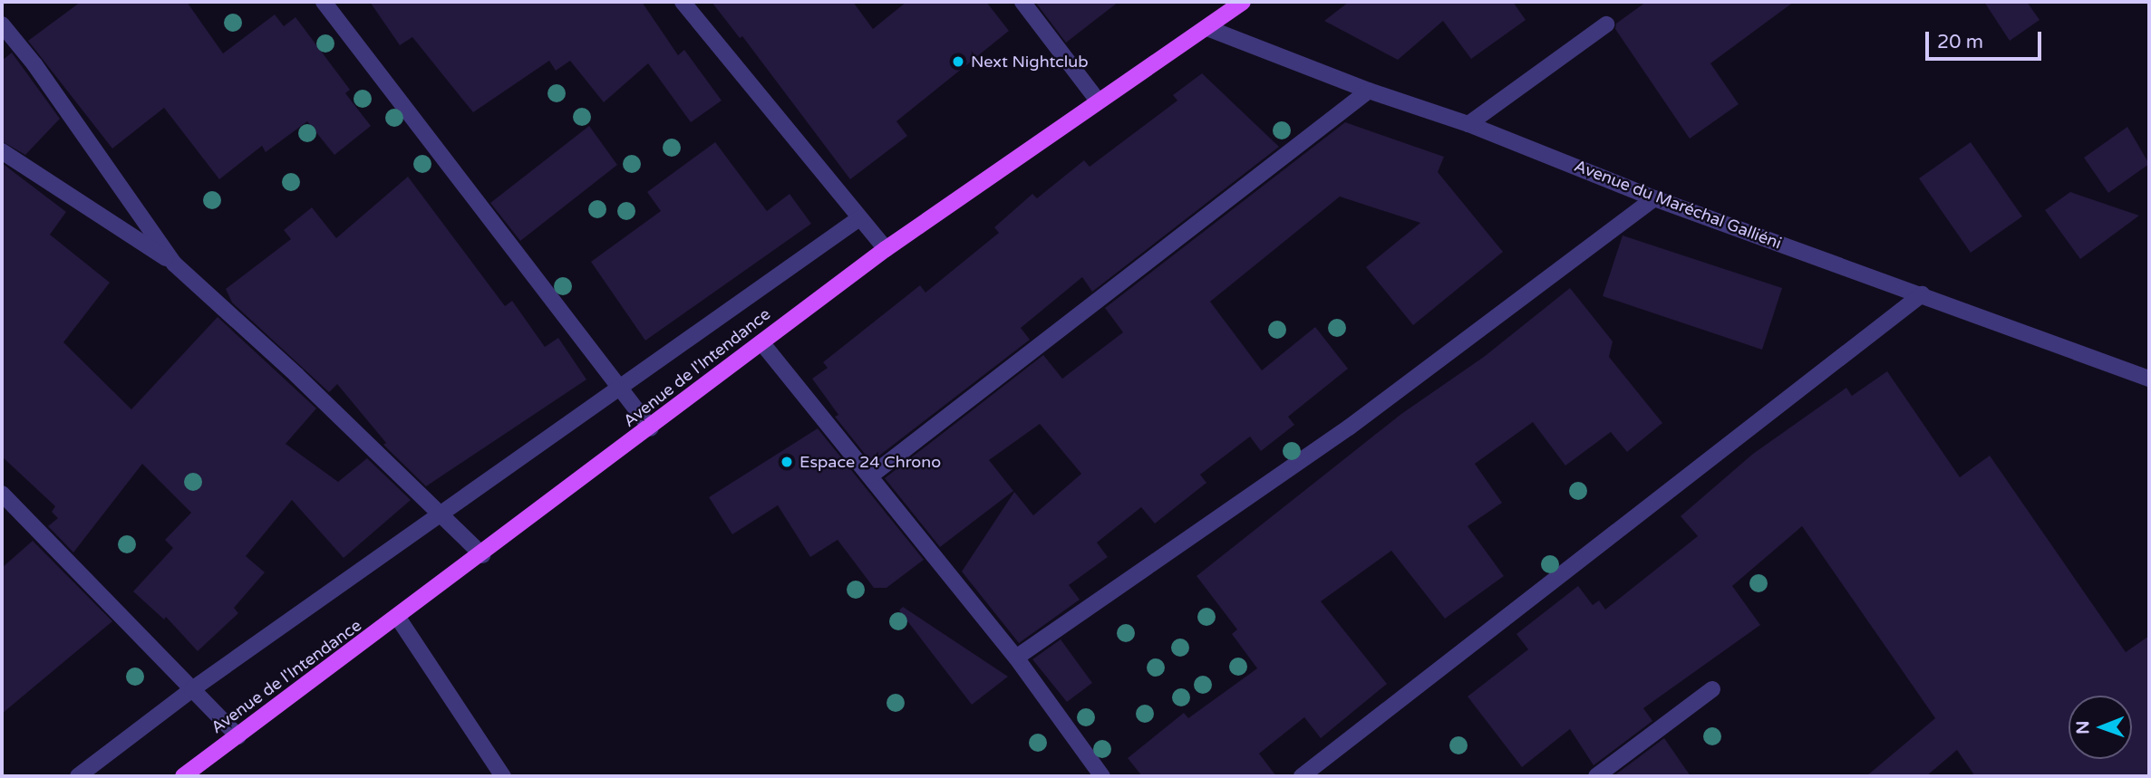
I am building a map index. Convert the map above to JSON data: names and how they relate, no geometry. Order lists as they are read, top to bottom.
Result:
{
  "streets": {
    "main road": ["Avenue de l'Intendance"],
    "street": ["Avenue du Maréchal Galliéni"]
  },
  "crossings": [
    ["Avenue du Maréchal Galliéni", "Avenue de l'Intendance"]
  ],
  "places": ["Next Nightclub", "Espace 24 Chrono"],
  "scale_bar": "20 m",
  "north": "left"
}
